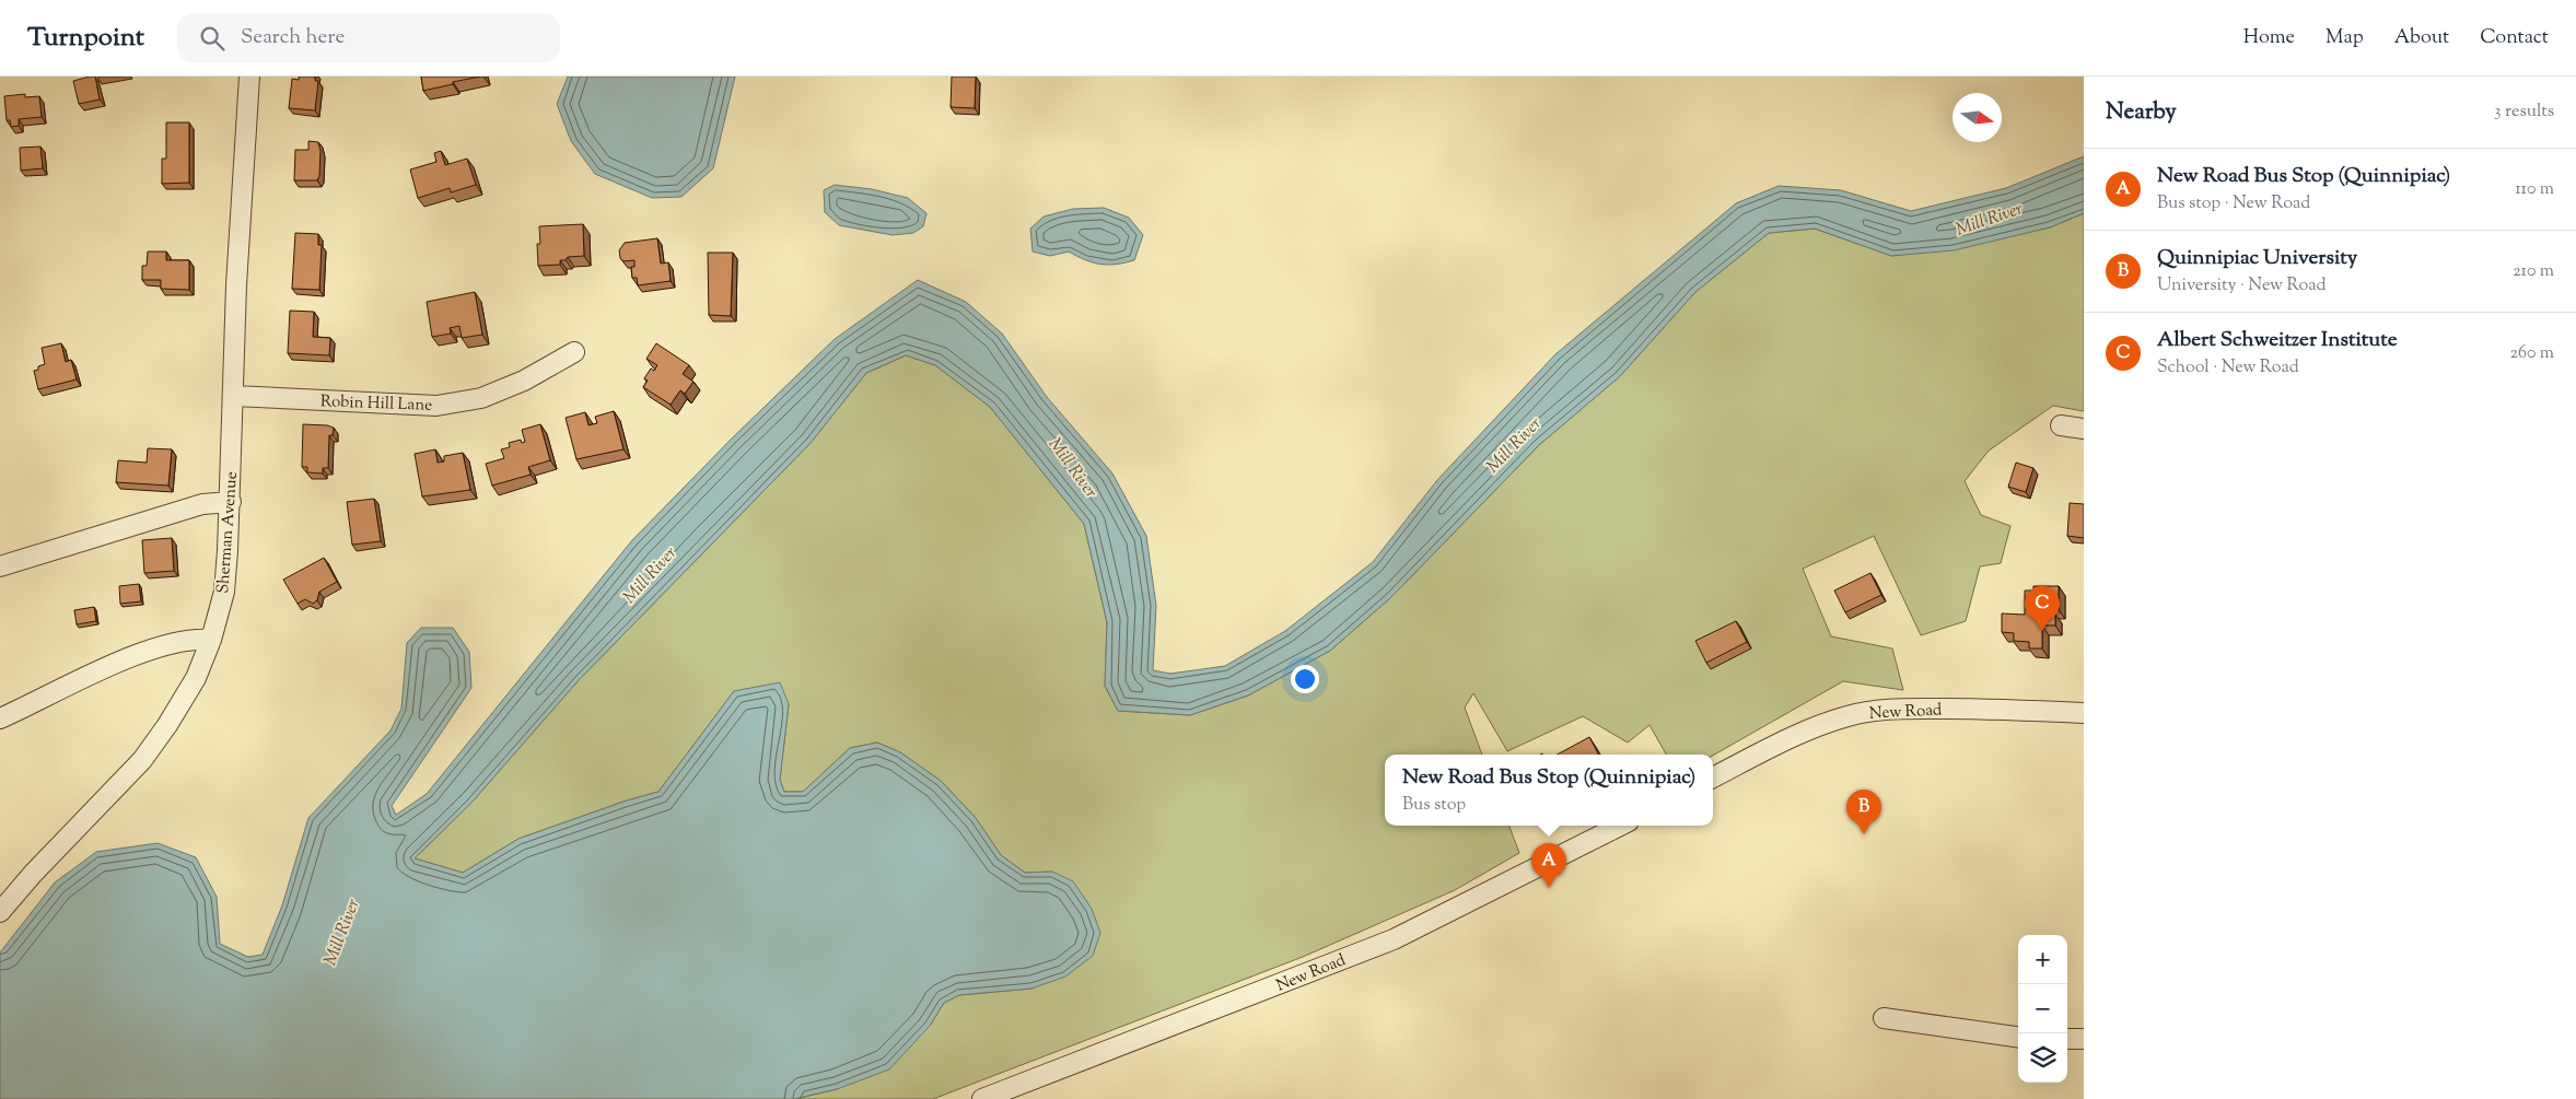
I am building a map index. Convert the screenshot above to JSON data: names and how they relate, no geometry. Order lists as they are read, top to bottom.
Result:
{
  "streets": {
    "street": ["Robin Hill Lane", "Sherman Avenue", "New Road"]
  },
  "crossings": [
    ["Robin Hill Lane", "Sherman Avenue"]
  ],
  "water": ["Mill River"],
  "north": "right",
  "page": {
    "header": "Turnpoint",
    "search": "Search here",
    "nav": [
      "Home",
      "Map",
      "About",
      "Contact"
    ],
    "heading": ["Nearby", "3 results"],
    "list": [
      {
        "mark": "A",
        "name": "New Road Bus Stop (Quinnipiac)",
        "note": "Bus stop · New Road",
        "value": "110 m"
      },
      {
        "mark": "B",
        "name": "Quinnipiac University",
        "note": "University · New Road",
        "value": "210 m"
      },
      {
        "mark": "C",
        "name": "Albert Schweitzer Institute",
        "note": "School · New Road",
        "value": "260 m"
      }
    ],
    "pins": ["C", "B", "A"],
    "popup": ["New Road Bus Stop (Quinnipiac)", "Bus stop"],
    "map_buttons": ["+", "−"]
  }
}
